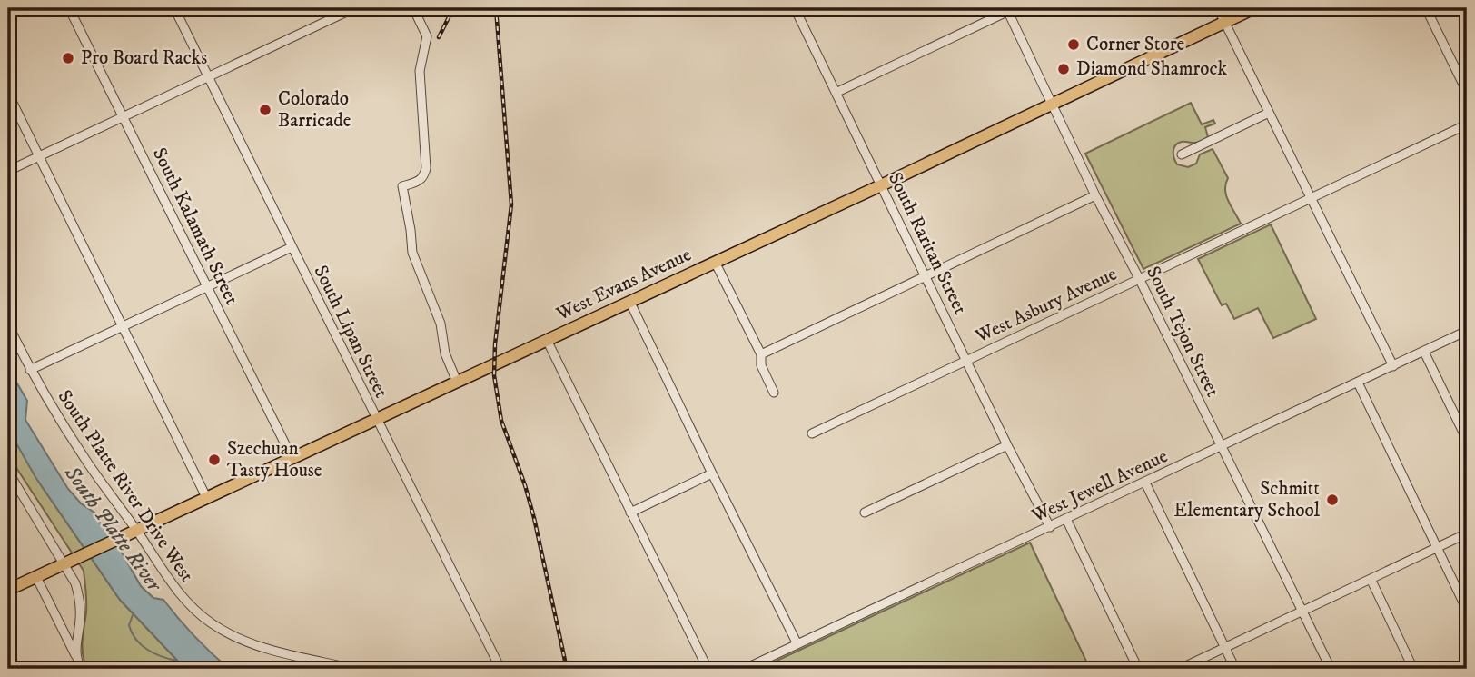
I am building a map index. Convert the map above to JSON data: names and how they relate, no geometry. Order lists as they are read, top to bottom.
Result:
{
  "streets": {
    "main road": ["West Evans Avenue"],
    "street": [
      "South Kalamath Street",
      "South Raritan Street",
      "West Asbury Avenue",
      "South Lipan Street",
      "South Tejon Street",
      "South Platte River Drive West",
      "West Jewell Avenue"
    ]
  },
  "crossings": [
    ["South Kalamath Street", "West Evans Avenue"],
    ["South Raritan Street", "West Evans Avenue"],
    ["South Raritan Street", "West Asbury Avenue"],
    ["South Raritan Street", "West Jewell Avenue"],
    ["West Evans Avenue", "South Lipan Street"],
    ["West Evans Avenue", "South Tejon Street"],
    ["West Evans Avenue", "South Platte River Drive West"],
    ["West Asbury Avenue", "South Tejon Street"],
    ["South Tejon Street", "West Jewell Avenue"]
  ],
  "water": ["South Platte River"],
  "places": [
    "Corner Store",
    "Pro Board Racks",
    "Diamond Shamrock",
    "Colorado Barricade",
    "Szechuan Tasty House",
    "Schmitt Elementary School"
  ]
}
